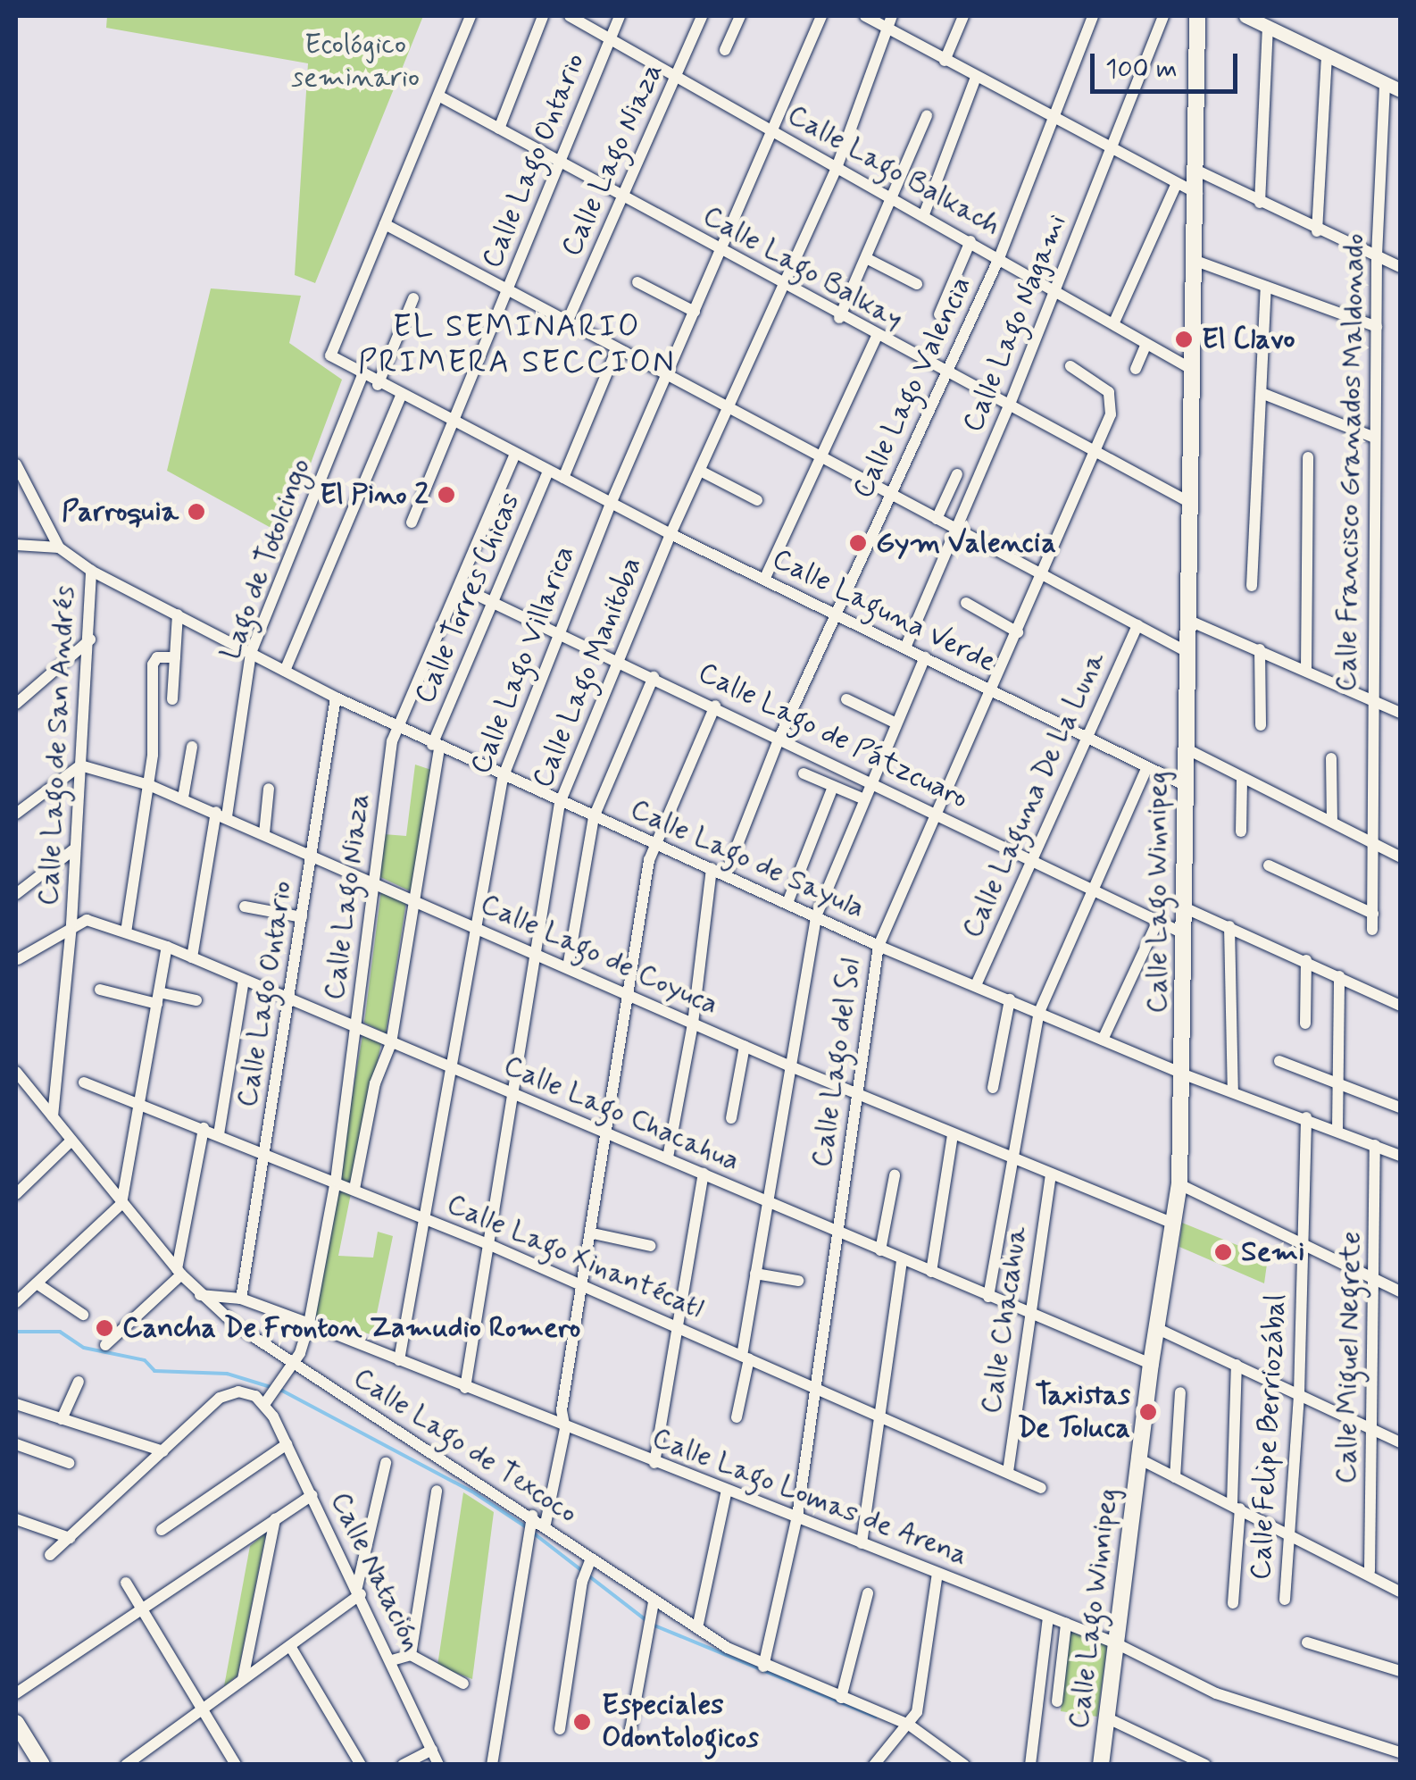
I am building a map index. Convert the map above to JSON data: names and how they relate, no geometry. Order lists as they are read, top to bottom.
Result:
{
  "streets": {
    "main road": ["Calle Lago Winnipeg"],
    "street": [
      "Calle Lago Niaza",
      "Calle Lago Ontario",
      "Calle Lago Balkach",
      "Calle Lago Balkay",
      "Calle Lago Nagami",
      "Calle Lago Valencia",
      "Calle Francisco Granados Maldonado",
      "Lago de Totolcingo",
      "Calle Torres Chicas",
      "Calle Laguna Verde",
      "Calle Lago Villarica",
      "Calle Lago Manitoba",
      "Calle Lago de Pátzcuaro",
      "Calle Lago de San Andrés",
      "Calle Laguna De La Luna",
      "Calle Lago de Sayula",
      "Calle Lago de Coyuca",
      "Calle Lago del Sol",
      "Calle Lago Chacahua",
      "Calle Lago Xinantécatl",
      "Calle Chacahua",
      "Calle Miguel Negrete",
      "Calle Felipe Berriozábal",
      "Calle Lago de Texcoco",
      "Calle Lago Lomas de Arena",
      "Calle Natación"
    ]
  },
  "crossings": [
    ["Calle Lago Niaza", "Calle Lago Balkach"],
    ["Calle Lago Niaza", "Calle Lago Balkay"],
    ["Calle Lago Niaza", "Calle Laguna Verde"],
    ["Calle Lago Niaza", "Calle Lago de Pátzcuaro"],
    ["Calle Lago Niaza", "Calle Lago de Sayula"],
    ["Calle Lago Niaza", "Calle Lago de Coyuca"],
    ["Calle Lago Niaza", "Calle Lago Chacahua"],
    ["Calle Lago Niaza", "Calle Lago Xinantécatl"],
    ["Calle Lago Niaza", "Calle Lago de Texcoco"],
    ["Calle Lago Niaza", "Calle Lago Lomas de Arena"],
    ["Calle Lago Niaza", "Calle Natación"],
    ["Calle Lago Ontario", "Calle Lago Balkach"],
    ["Calle Lago Ontario", "Calle Lago Balkay"],
    ["Calle Lago Ontario", "Calle Laguna Verde"],
    ["Calle Lago Ontario", "Calle Lago de Sayula"],
    ["Calle Lago Ontario", "Calle Lago de Coyuca"],
    ["Calle Lago Ontario", "Calle Lago Chacahua"],
    ["Calle Lago Ontario", "Calle Lago Xinantécatl"],
    ["Calle Lago Ontario", "Calle Lago Lomas de Arena"],
    ["Calle Lago Balkach", "Calle Lago Nagami"],
    ["Calle Lago Balkach", "Calle Lago Valencia"],
    ["Calle Lago Balkach", "Calle Lago Villarica"],
    ["Calle Lago Balkach", "Calle Lago Manitoba"],
    ["Calle Lago Balkach", "Calle Lago Winnipeg"],
    ["Calle Lago Balkay", "Calle Lago Nagami"],
    ["Calle Lago Balkay", "Calle Lago Valencia"],
    ["Calle Lago Balkay", "Calle Lago Villarica"],
    ["Calle Lago Balkay", "Calle Lago Manitoba"],
    ["Calle Lago Balkay", "Calle Lago Winnipeg"],
    ["Calle Lago Balkay", "Calle Lago del Sol"],
    ["Calle Lago Nagami", "Calle Laguna Verde"],
    ["Calle Lago Valencia", "Calle Laguna Verde"],
    ["Calle Lago Valencia", "Calle Lago de Pátzcuaro"],
    ["Calle Lago Valencia", "Calle Lago de Sayula"],
    ["Lago de Totolcingo", "Calle Laguna Verde"],
    ["Lago de Totolcingo", "Calle Lago de Sayula"],
    ["Lago de Totolcingo", "Calle Lago de Coyuca"],
    ["Lago de Totolcingo", "Calle Lago Chacahua"],
    ["Calle Torres Chicas", "Calle Laguna Verde"],
    ["Calle Torres Chicas", "Calle Lago de Pátzcuaro"],
    ["Calle Torres Chicas", "Calle Lago de Sayula"],
    ["Calle Torres Chicas", "Calle Lago de Coyuca"],
    ["Calle Torres Chicas", "Calle Lago Chacahua"],
    ["Calle Torres Chicas", "Calle Lago Xinantécatl"],
    ["Calle Laguna Verde", "Calle Lago Villarica"],
    ["Calle Laguna Verde", "Calle Lago Manitoba"],
    ["Calle Laguna Verde", "Calle Laguna De La Luna"],
    ["Calle Laguna Verde", "Calle Lago Winnipeg"],
    ["Calle Laguna Verde", "Calle Lago del Sol"],
    ["Calle Lago Villarica", "Calle Lago de Pátzcuaro"],
    ["Calle Lago Villarica", "Calle Lago de Sayula"],
    ["Calle Lago Villarica", "Calle Lago de Coyuca"],
    ["Calle Lago Villarica", "Calle Lago Chacahua"],
    ["Calle Lago Villarica", "Calle Lago Xinantécatl"],
    ["Calle Lago Villarica", "Calle Lago Lomas de Arena"],
    ["Calle Lago Manitoba", "Calle Lago de Pátzcuaro"],
    ["Calle Lago Manitoba", "Calle Lago de Sayula"],
    ["Calle Lago Manitoba", "Calle Lago de Coyuca"],
    ["Calle Lago Manitoba", "Calle Lago Chacahua"],
    ["Calle Lago Manitoba", "Calle Lago Xinantécatl"],
    ["Calle Lago Manitoba", "Calle Lago Lomas de Arena"],
    ["Calle Lago de Pátzcuaro", "Calle Laguna De La Luna"],
    ["Calle Lago de Pátzcuaro", "Calle Lago Winnipeg"],
    ["Calle Lago de Pátzcuaro", "Calle Lago del Sol"],
    ["Calle Lago de San Andrés", "Calle Lago de Sayula"],
    ["Calle Lago de San Andrés", "Calle Lago de Coyuca"],
    ["Calle Lago de San Andrés", "Calle Lago Chacahua"],
    ["Calle Lago de San Andrés", "Calle Lago de Texcoco"],
    ["Calle Laguna De La Luna", "Calle Lago de Sayula"],
    ["Calle Lago de Sayula", "Calle Lago Winnipeg"],
    ["Calle Lago de Sayula", "Calle Lago del Sol"],
    ["Calle Lago de Sayula", "Calle Miguel Negrete"],
    ["Calle Lago de Sayula", "Calle Felipe Berriozábal"],
    ["Calle Lago Winnipeg", "Calle Lago de Coyuca"],
    ["Calle Lago Winnipeg", "Calle Lago Chacahua"],
    ["Calle Lago Winnipeg", "Calle Lago Lomas de Arena"],
    ["Calle Lago de Coyuca", "Calle Lago del Sol"],
    ["Calle Lago de Coyuca", "Calle Chacahua"],
    ["Calle Lago del Sol", "Calle Lago Chacahua"],
    ["Calle Lago del Sol", "Calle Lago Xinantécatl"],
    ["Calle Lago del Sol", "Calle Lago de Texcoco"],
    ["Calle Lago del Sol", "Calle Lago Lomas de Arena"],
    ["Calle Lago Chacahua", "Calle Chacahua"],
    ["Calle Lago Xinantécatl", "Calle Chacahua"],
    ["Calle Lago de Texcoco", "Calle Lago Lomas de Arena"]
  ],
  "districts": ["EL SEMINARIO PRIMERA SECCION"],
  "parks": ["Ecológico seminario"],
  "places": [
    "El Clavo",
    "El Pino 2",
    "Parroquia",
    "Gym Valencia",
    "Semi",
    "Cancha De Fronton Zamudio Romero",
    "Taxistas De Toluca",
    "Especiales Odontologicos"
  ],
  "scale_bar": "100 m"
}
